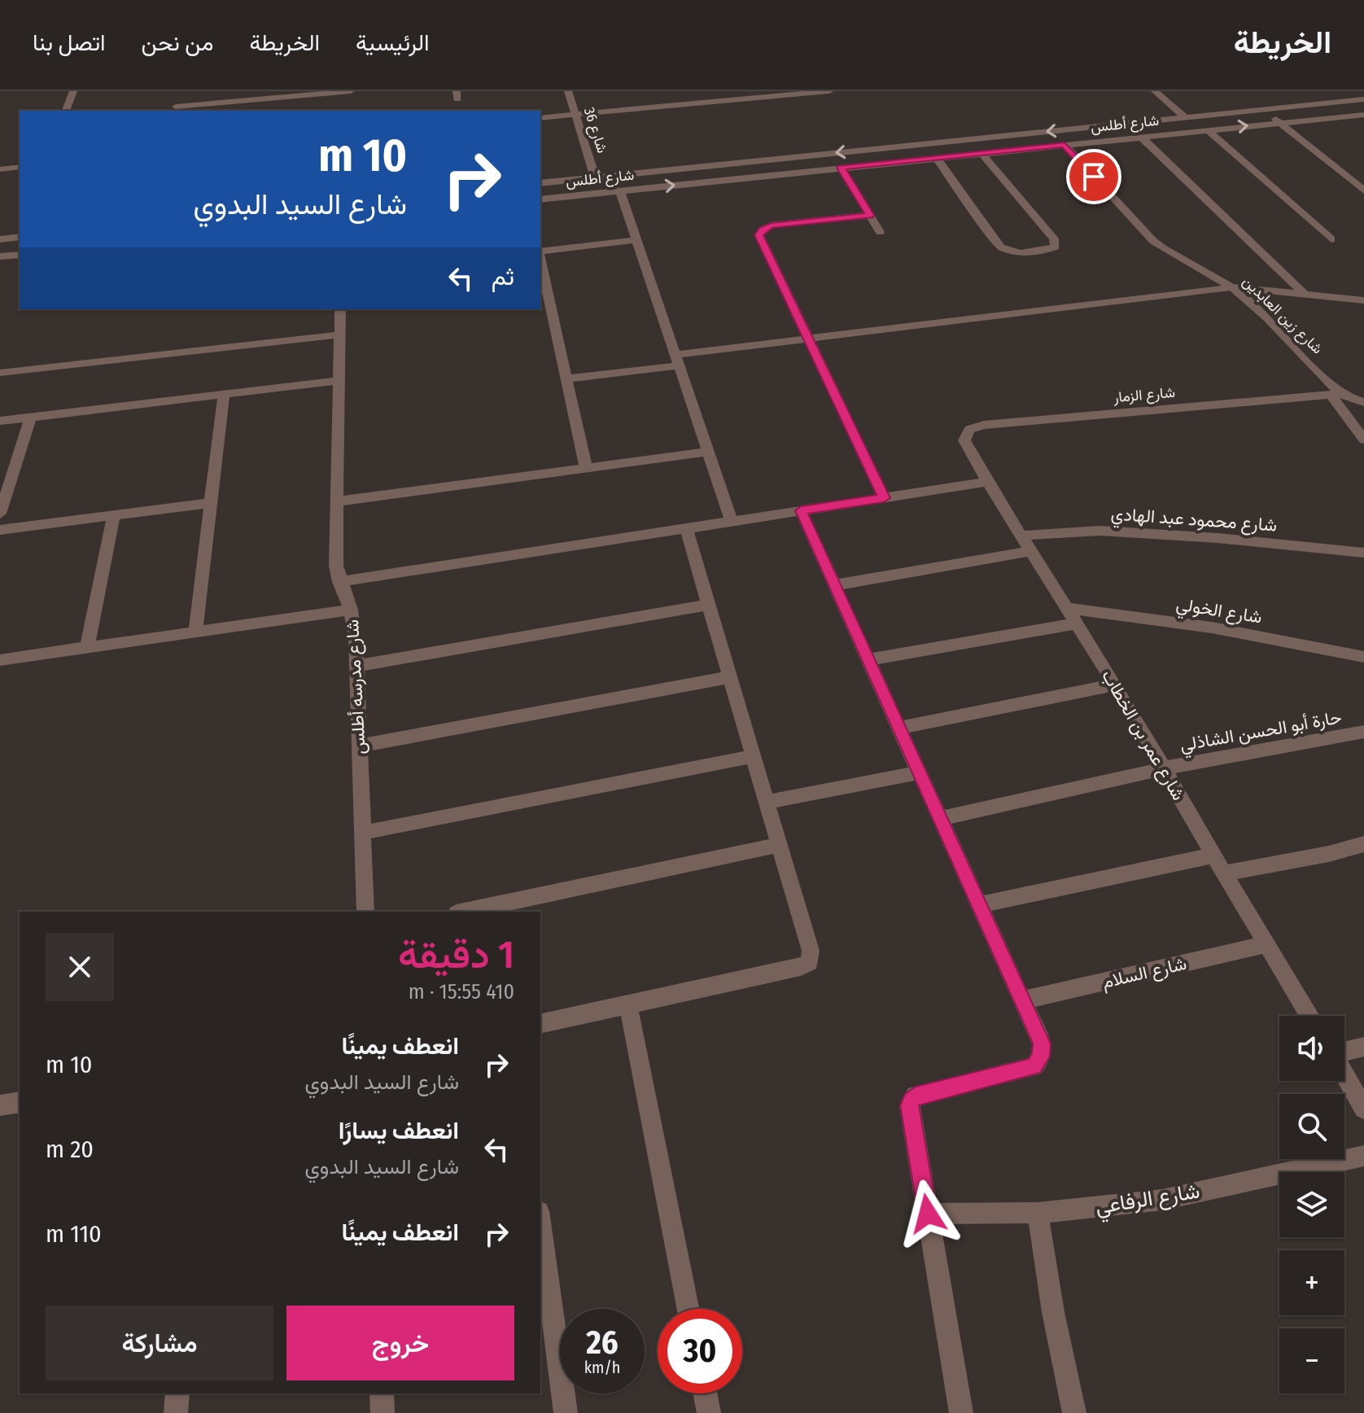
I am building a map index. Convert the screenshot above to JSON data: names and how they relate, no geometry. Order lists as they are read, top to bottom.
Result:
{
  "streets": {
    "street": [
      "شارع أطلس",
      "شارع 36",
      "شارع زين العابدين",
      "شارع الزمار",
      "شارع محمود عبد الهادي",
      "شارع الخولي",
      "شارع مدرسه أطلس",
      "حارة أبو الحسن الشاذلي",
      "شارع عمر بن الخطاب",
      "شارع السلام",
      "شارع الرفاعي"
    ]
  },
  "crossings": [
    ["شارع أطلس", "شارع 36"],
    ["شارع أطلس", "شارع زين العابدين"],
    ["شارع زين العابدين", "شارع الزمار"],
    ["شارع الزمار", "شارع عمر بن الخطاب"],
    ["شارع محمود عبد الهادي", "شارع عمر بن الخطاب"],
    ["شارع الخولي", "شارع عمر بن الخطاب"],
    ["حارة أبو الحسن الشاذلي", "شارع عمر بن الخطاب"],
    ["شارع عمر بن الخطاب", "شارع السلام"]
  ],
  "page": {
    "header": "الخريطة",
    "nav": [
      "الرئيسية",
      "الخريطة",
      "من نحن",
      "اتصل بنا"
    ],
    "turn": ["10 m", "شارع السيد البدوي"],
    "then": "ثم",
    "heading": ["1 دقيقة", "410 m · 15:55"],
    "map_buttons": ["+", "−"],
    "list": [
      {
        "name": "انعطف يمينًا",
        "note": "شارع السيد البدوي",
        "value": "10 m"
      },
      {
        "name": "انعطف يسارًا",
        "note": "شارع السيد البدوي",
        "value": "20 m"
      },
      {
        "name": "انعطف يمينًا",
        "value": "110 m"
      }
    ],
    "buttons": ["خروج", "مشاركة"],
    "speed": "26 km/h",
    "limit": "30"
  }
}
